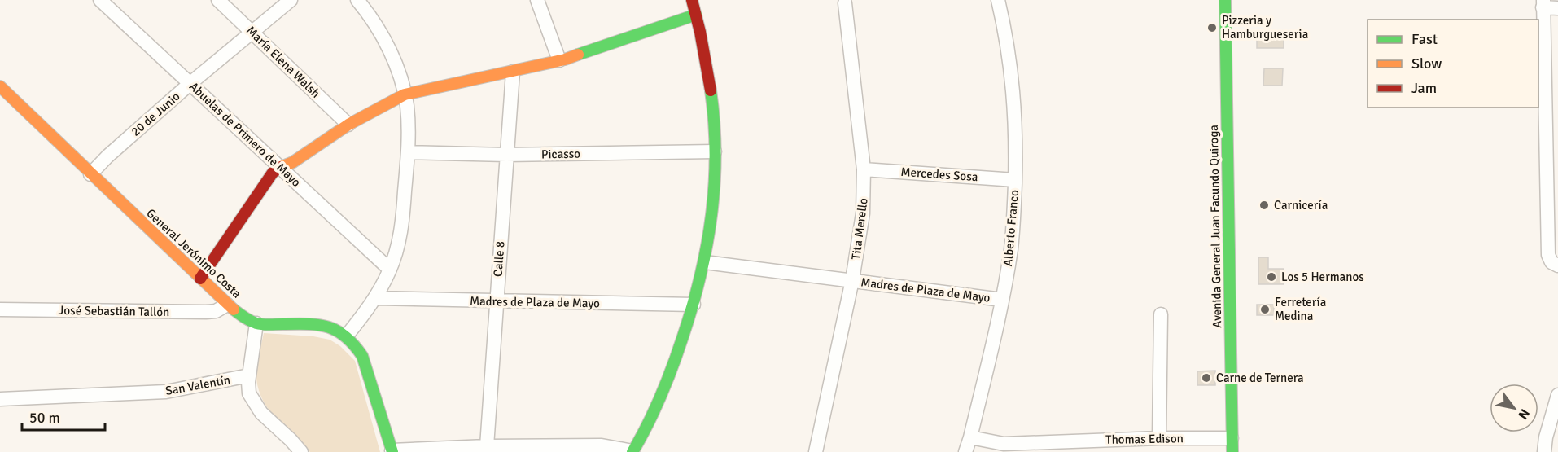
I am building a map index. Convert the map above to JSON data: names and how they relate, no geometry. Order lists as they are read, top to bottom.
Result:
{
  "streets": {
    "street": [
      "María Elena Walsh",
      "20 de Junio",
      "Abuelas de Primero de Mayo",
      "Picasso",
      "Mercedes Sosa",
      "Avenida General Juan Facundo Quiroga",
      "Alberto Franco",
      "Tita Merello",
      "General Jerónimo Costa",
      "Calle 8",
      "Madres de Plaza de Mayo",
      "José Sebastián Tallón",
      "San Valentín",
      "Thomas Edison"
    ]
  },
  "crossings": [
    ["María Elena Walsh", "20 de Junio"],
    ["20 de Junio", "Abuelas de Primero de Mayo"],
    ["20 de Junio", "General Jerónimo Costa"],
    ["Picasso", "Calle 8"],
    ["Mercedes Sosa", "Alberto Franco"],
    ["Mercedes Sosa", "Tita Merello"],
    ["Avenida General Juan Facundo Quiroga", "Thomas Edison"],
    ["Alberto Franco", "Madres de Plaza de Mayo"],
    ["Alberto Franco", "Thomas Edison"],
    ["Tita Merello", "Madres de Plaza de Mayo"],
    ["General Jerónimo Costa", "José Sebastián Tallón"],
    ["Calle 8", "Madres de Plaza de Mayo"]
  ],
  "places": [
    "Pizzeria y Hamburgueseria",
    "Carnicería",
    "Los 5 Hermanos",
    "Ferretería Medina",
    "Carne de Ternera"
  ],
  "legend": ["Fast", "Slow", "Jam"],
  "scale_bar": "50 m",
  "north": "bottom right"
}
